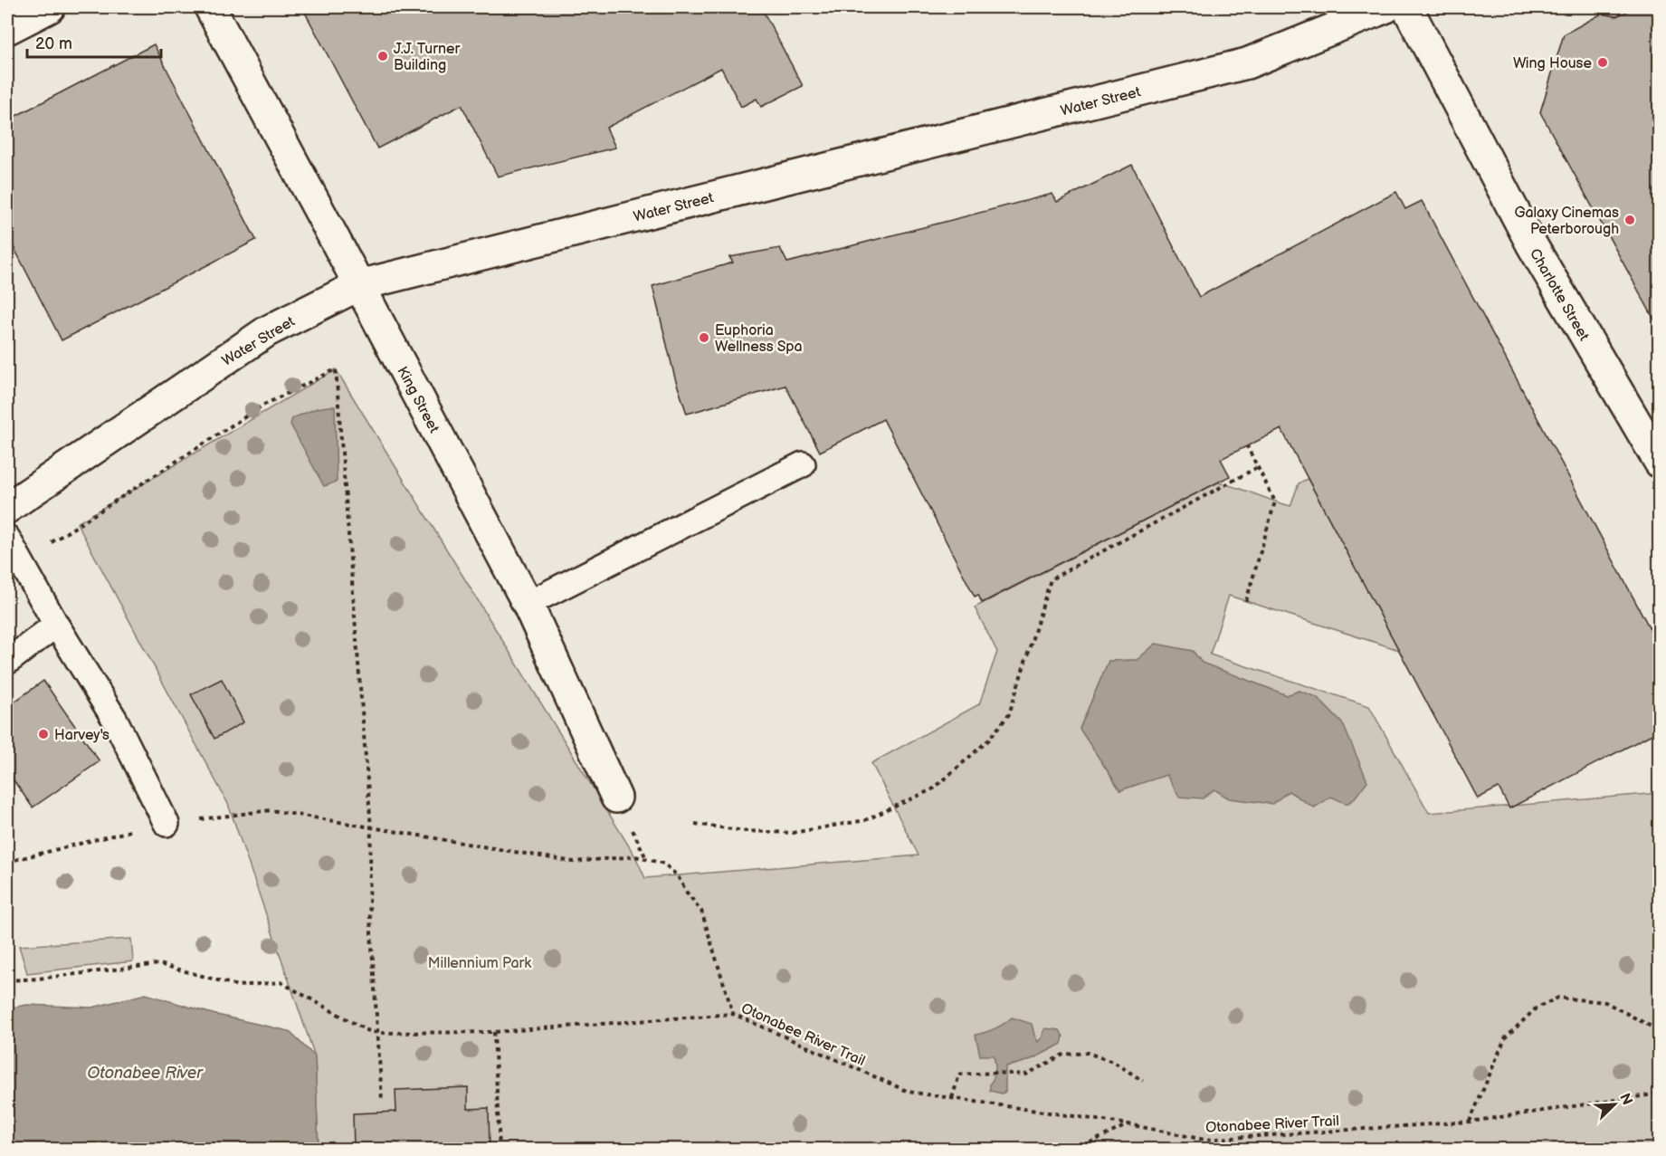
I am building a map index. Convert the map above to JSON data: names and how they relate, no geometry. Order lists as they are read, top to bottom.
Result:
{
  "streets": {
    "main road": ["Water Street", "Charlotte Street", "King Street"],
    "path": ["Otonabee River Trail"]
  },
  "crossings": [
    ["Water Street", "King Street"]
  ],
  "water": ["Otonabee River"],
  "parks": ["Millennium Park"],
  "places": [
    "J.J. Turner Building",
    "Wing House",
    "Galaxy Cinemas Peterborough",
    "Euphoria Wellness Spa",
    "Harvey's"
  ],
  "scale_bar": "20 m",
  "north": "top right"
}
